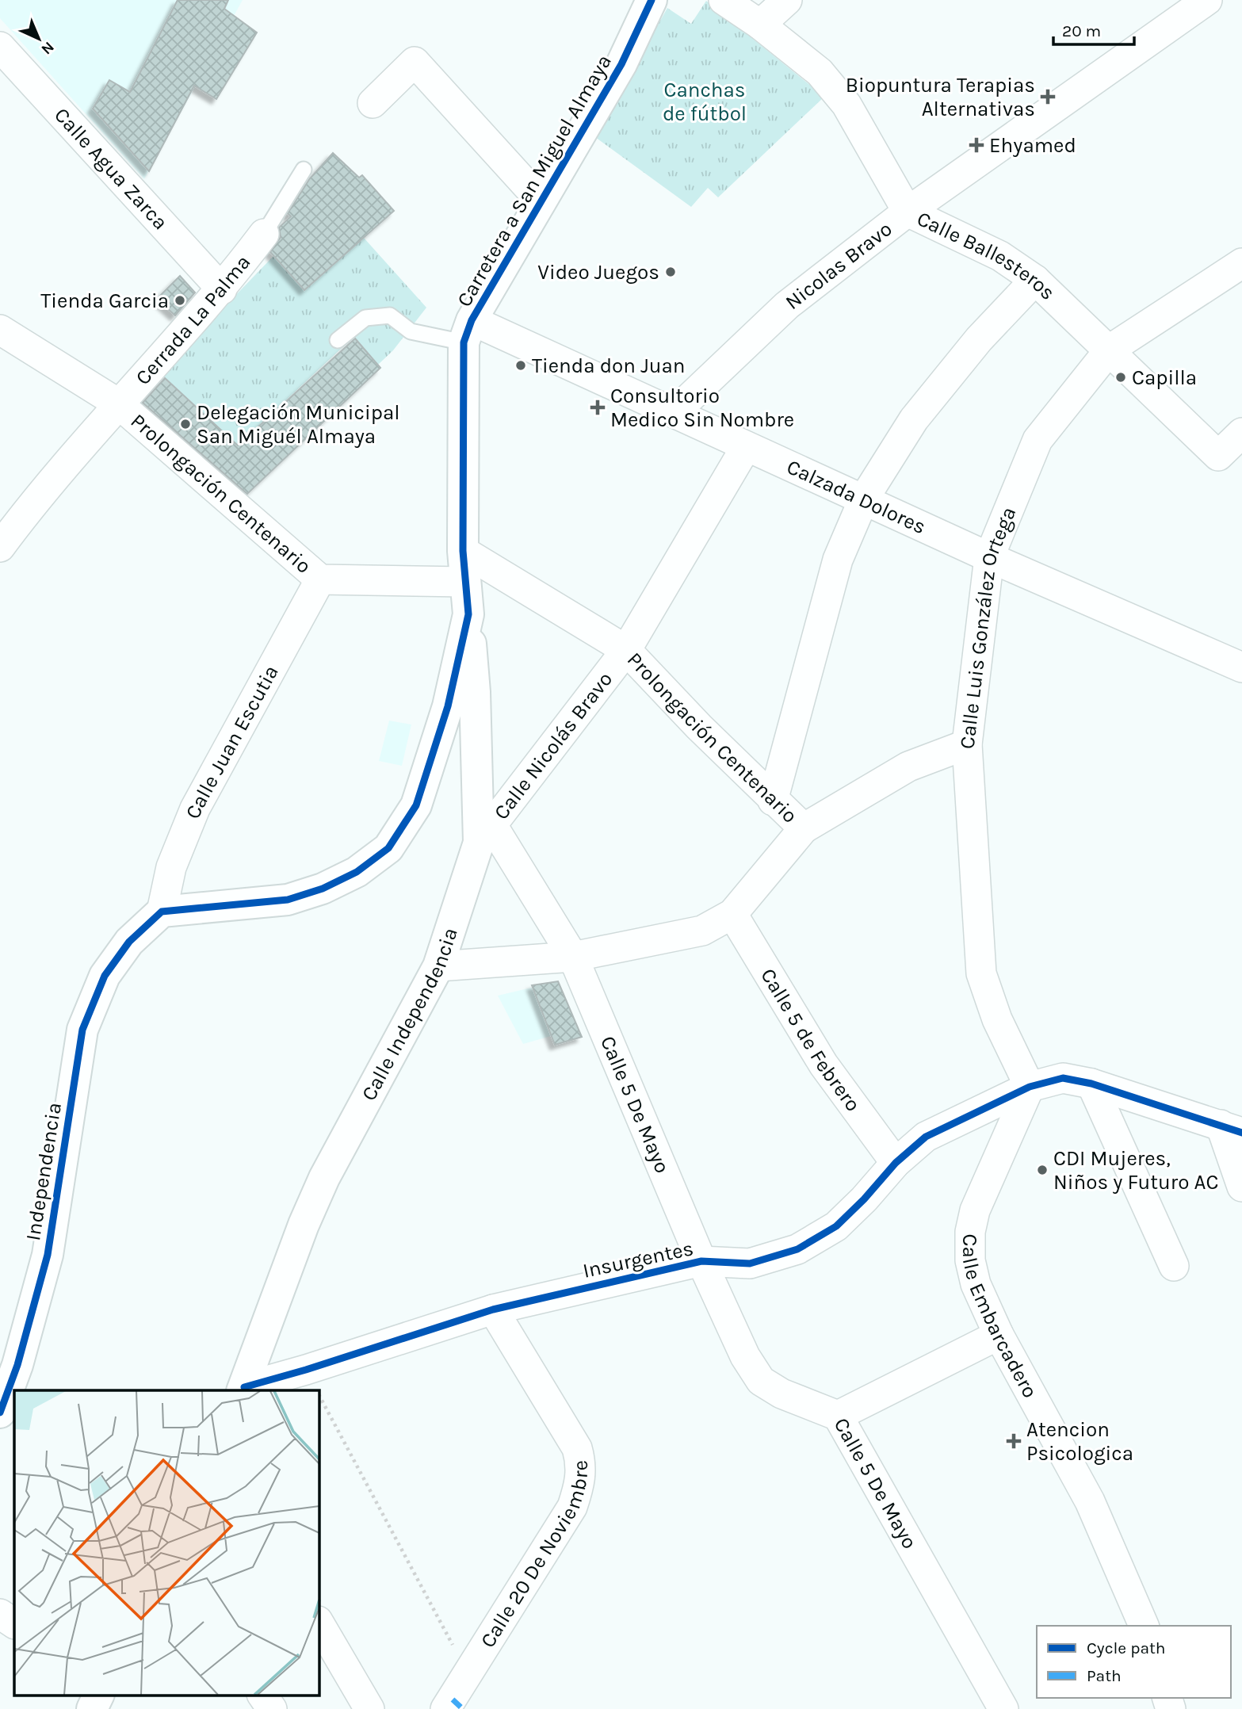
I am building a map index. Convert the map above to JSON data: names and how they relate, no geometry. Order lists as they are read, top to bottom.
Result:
{
  "streets": {
    "street": [
      "Calle Agua Zarca",
      "Carretera a San Miguel Almaya",
      "Calle Ballesteros",
      "Nicolas Bravo",
      "Cerrada La Palma",
      "Prolongación Centenario",
      "Calzada Dolores",
      "Calle Luis González Ortega",
      "Calle Juan Escutia",
      "Calle Nicolás Bravo",
      "Calle Independencia",
      "Calle 5 de Febrero",
      "Calle 5 De Mayo",
      "Independencia",
      "Insurgentes",
      "Calle Embarcadero",
      "Calle 20 De Noviembre"
    ]
  },
  "crossings": [
    ["Calle Agua Zarca", "Cerrada La Palma"],
    ["Carretera a San Miguel Almaya", "Calzada Dolores"],
    ["Calle Ballesteros", "Nicolas Bravo"],
    ["Calle Ballesteros", "Calle Luis González Ortega"],
    ["Nicolas Bravo", "Calzada Dolores"],
    ["Cerrada La Palma", "Prolongación Centenario"],
    ["Prolongación Centenario", "Calle Luis González Ortega"],
    ["Prolongación Centenario", "Calle Juan Escutia"],
    ["Prolongación Centenario", "Calle Nicolás Bravo"],
    ["Prolongación Centenario", "Calle Independencia"],
    ["Calzada Dolores", "Calle Luis González Ortega"],
    ["Calzada Dolores", "Calle Nicolás Bravo"],
    ["Calle Luis González Ortega", "Insurgentes"],
    ["Calle Luis González Ortega", "Calle Embarcadero"],
    ["Calle Juan Escutia", "Calle Independencia"],
    ["Calle Juan Escutia", "Independencia"],
    ["Calle Nicolás Bravo", "Calle Independencia"],
    ["Calle Nicolás Bravo", "Calle 5 De Mayo"],
    ["Calle Independencia", "Calle 5 De Mayo"],
    ["Calle Independencia", "Independencia"],
    ["Calle Independencia", "Insurgentes"],
    ["Calle 5 de Febrero", "Insurgentes"],
    ["Calle 5 De Mayo", "Insurgentes"],
    ["Insurgentes", "Calle Embarcadero"],
    ["Insurgentes", "Calle 20 De Noviembre"]
  ],
  "parks": ["Canchas de fútbol"],
  "places": {
    "health": [
      "Biopuntura Terapias Alternativas",
      "Ehyamed",
      "Consultorio Medico Sin Nombre",
      "Atencion Psicologica"
    ],
    "other": [
      "Video Juegos",
      "Tienda Garcia",
      "Tienda don Juan",
      "Capilla",
      "Delegación Municipal San Miguél Almaya",
      "CDI Mujeres, Niños y Futuro AC"
    ]
  },
  "legend": ["Cycle path", "Path"],
  "scale_bar": "20 m",
  "north": "bottom right"
}
